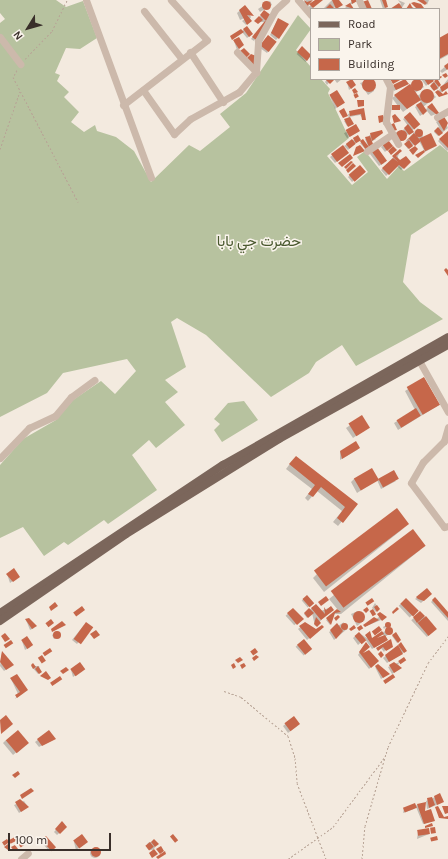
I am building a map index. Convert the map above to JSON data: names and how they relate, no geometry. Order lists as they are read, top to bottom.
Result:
{
  "parks": ["حضرت جي بابا"],
  "legend": ["Road", "Park", "Building"],
  "scale_bar": "100 m",
  "north": "bottom left"
}
